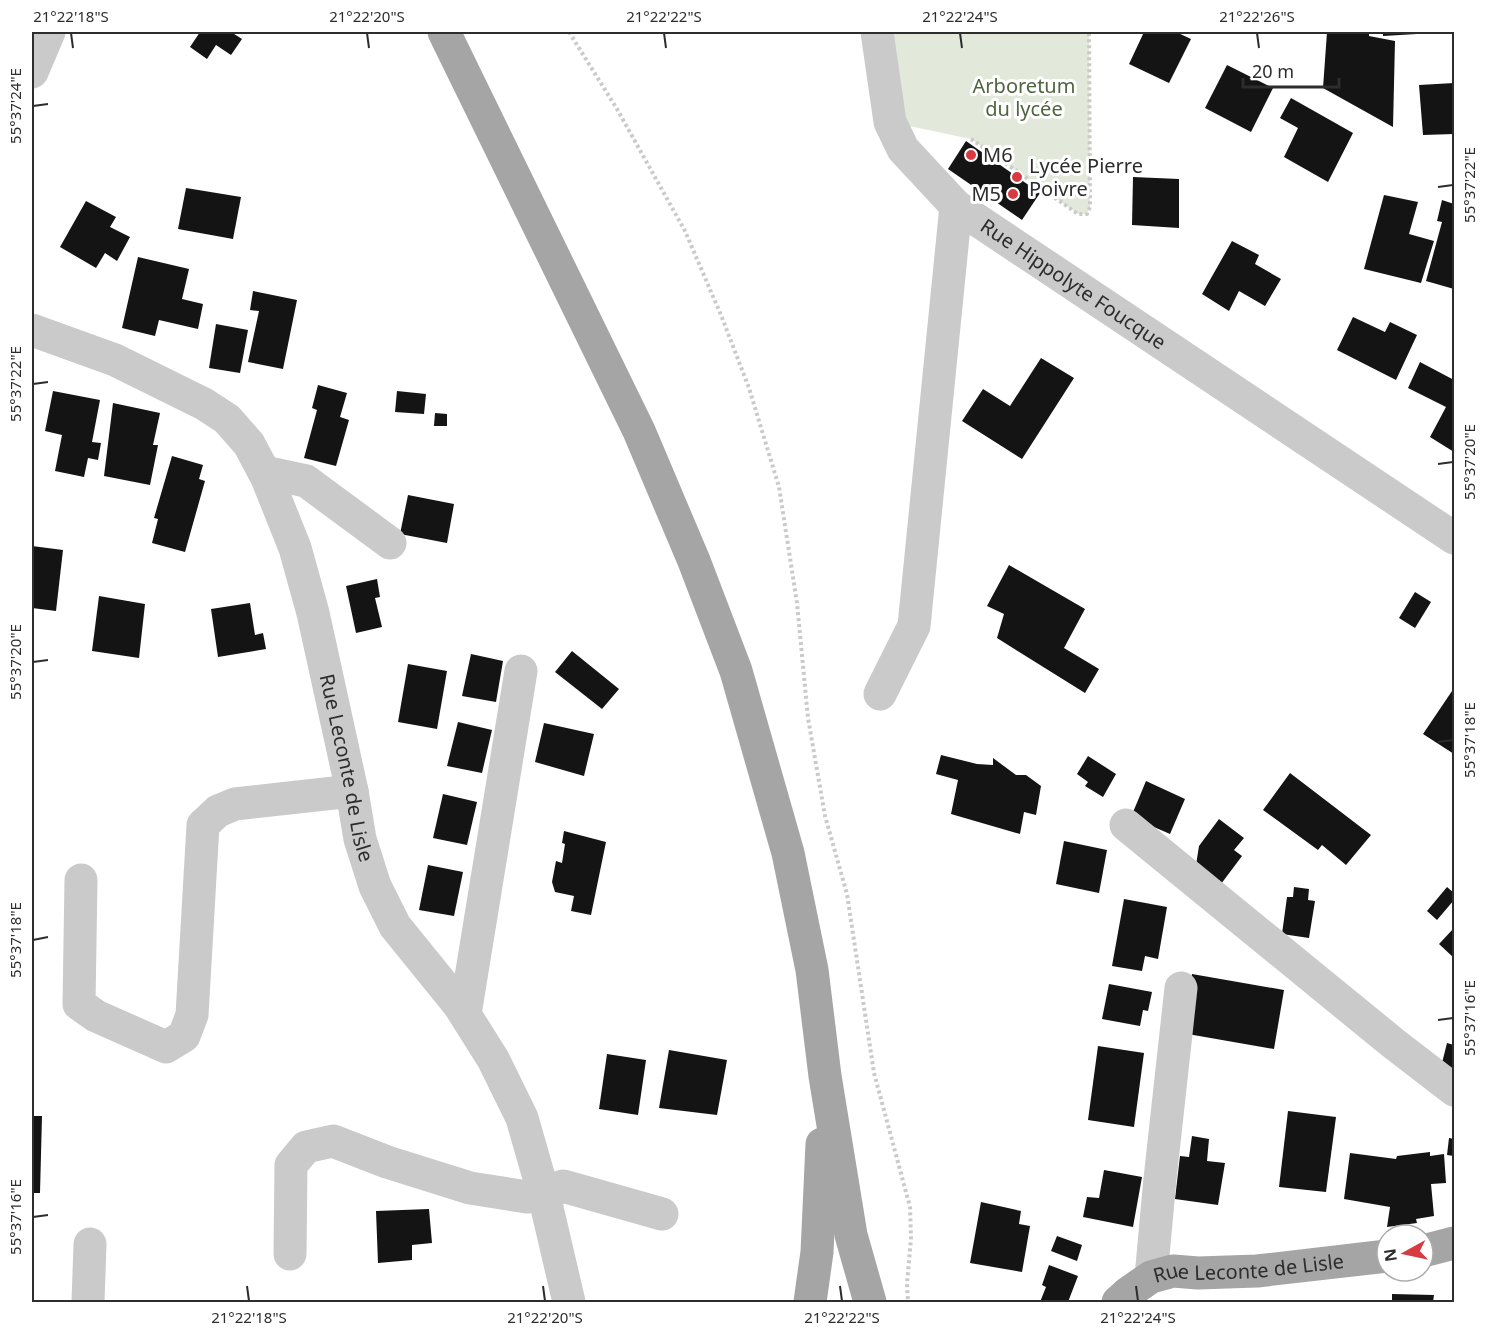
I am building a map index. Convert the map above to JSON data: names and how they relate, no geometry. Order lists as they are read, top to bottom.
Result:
{
  "streets": {
    "main road": ["Rue Leconte de Lisle"],
    "street": ["Rue Hippolyte Foucque"]
  },
  "parks": ["Arboretum du lycée"],
  "places": ["M6", "Lycée Pierre Poivre", "M5"],
  "scale_bar": "20 m",
  "north": "left",
  "coordinates": [
    "21°22'18\"S",
    "21°22'20\"S",
    "21°22'22\"S",
    "21°22'24\"S",
    "21°22'26\"S",
    "55°37'24\"E",
    "55°37'22\"E",
    "55°37'20\"E",
    "55°37'18\"E",
    "55°37'16\"E"
  ]
}
